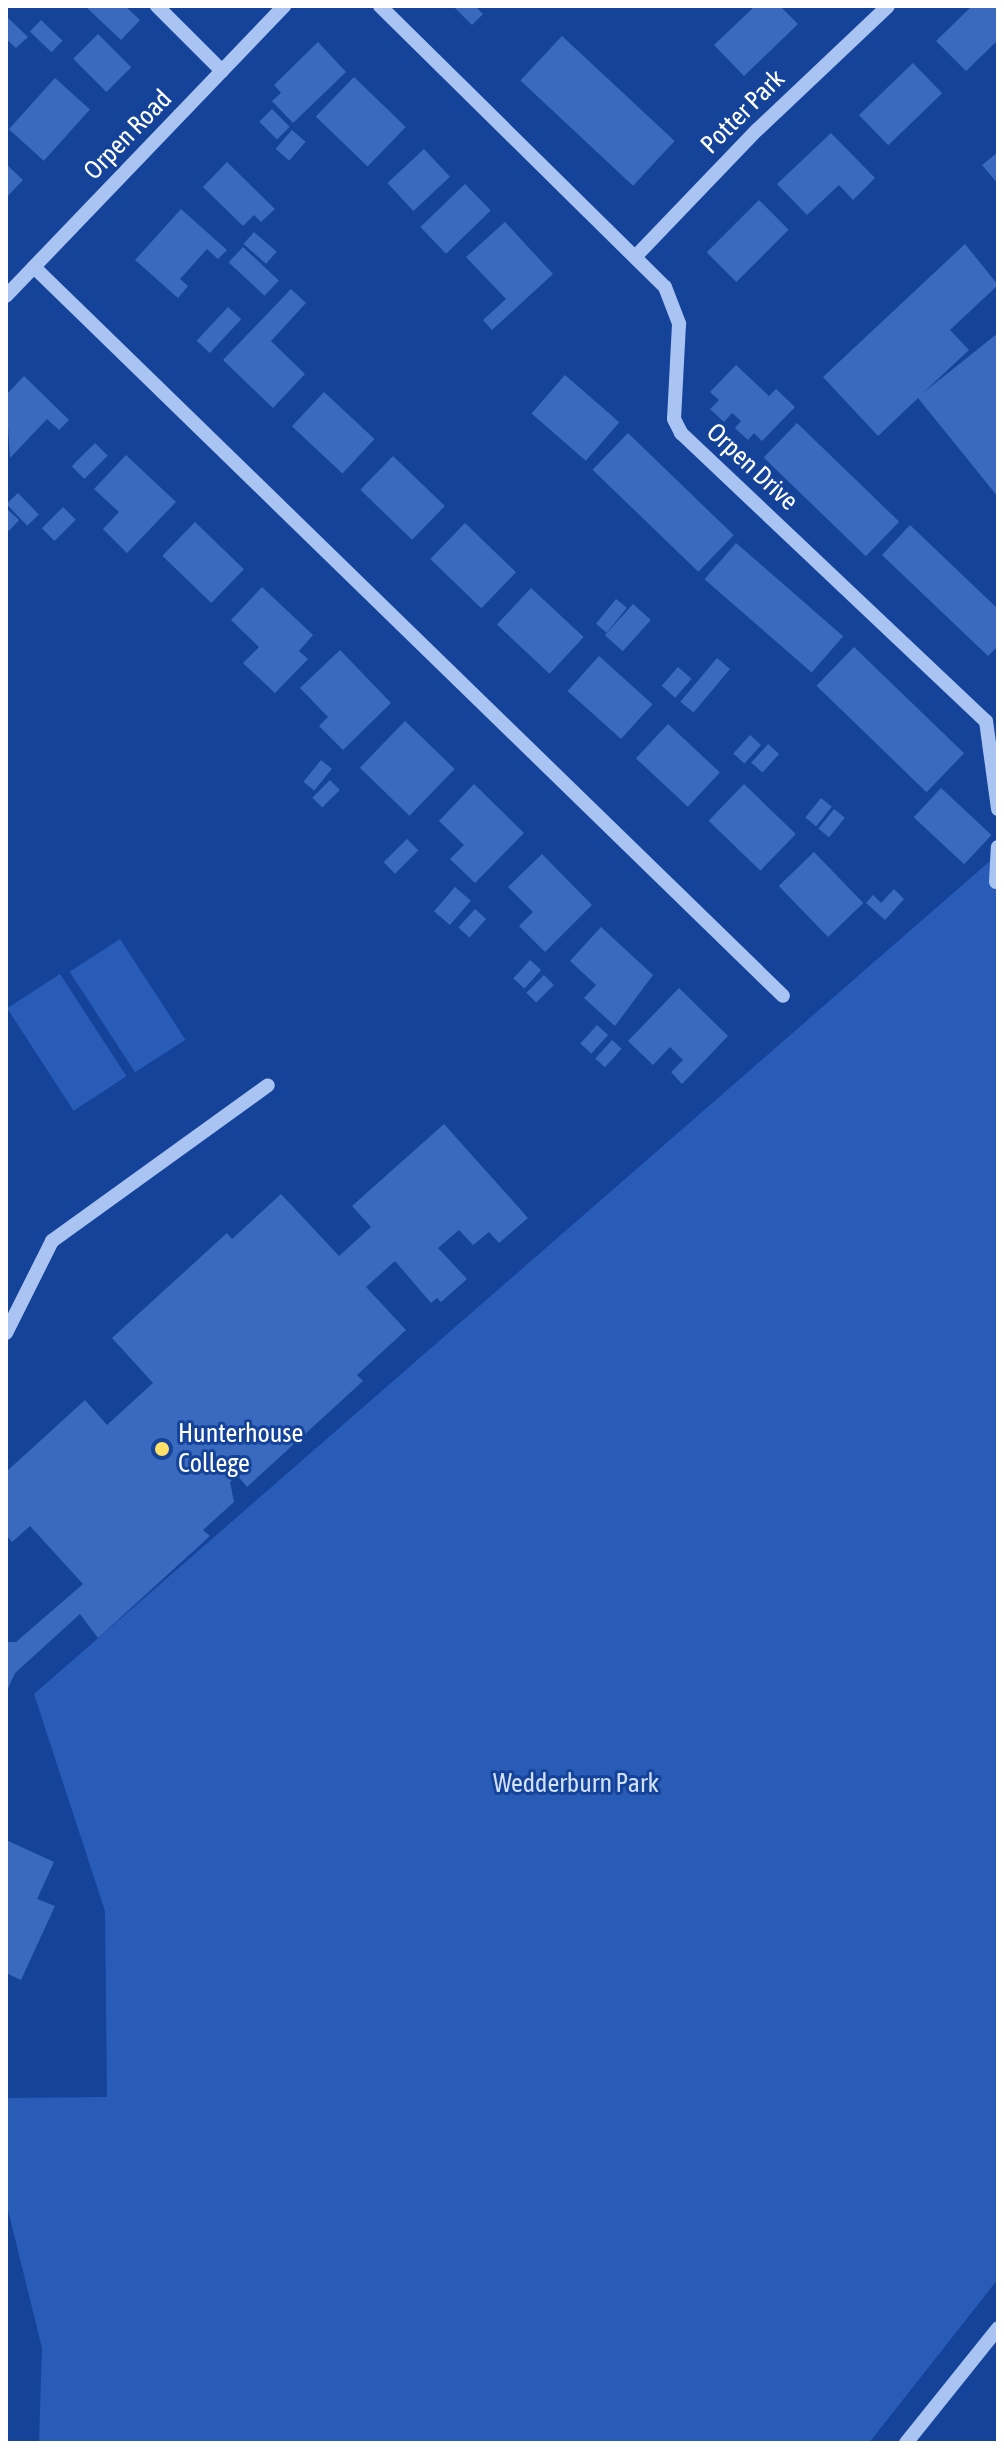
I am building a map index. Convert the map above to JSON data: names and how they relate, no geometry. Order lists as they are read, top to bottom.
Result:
{
  "streets": {
    "street": ["Potter Park", "Orpen Road", "Orpen Drive"]
  },
  "crossings": [
    ["Potter Park", "Orpen Drive"]
  ],
  "parks": ["Wedderburn Park"],
  "places": ["Hunterhouse College"]
}
